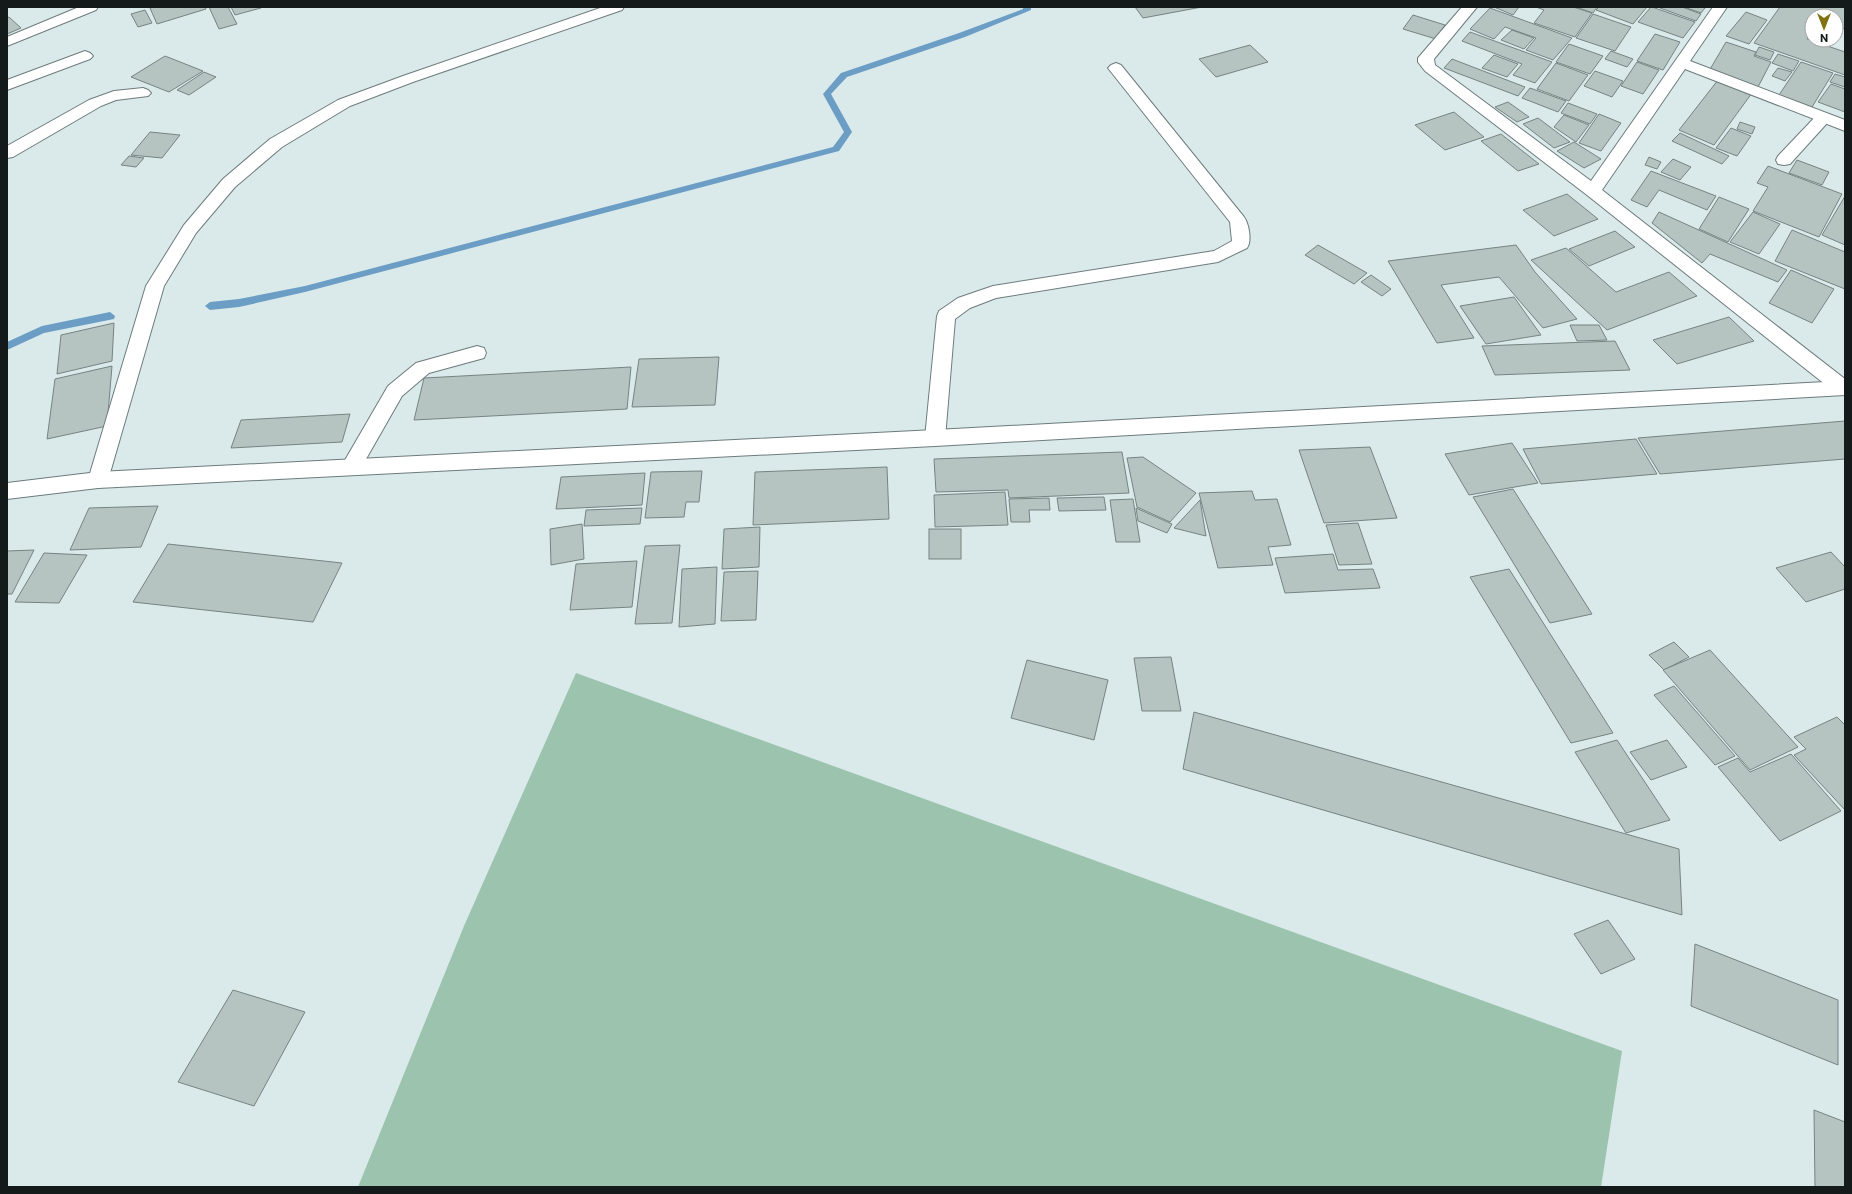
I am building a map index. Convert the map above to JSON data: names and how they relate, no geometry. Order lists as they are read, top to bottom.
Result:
{
  "north": "bottom"
}
